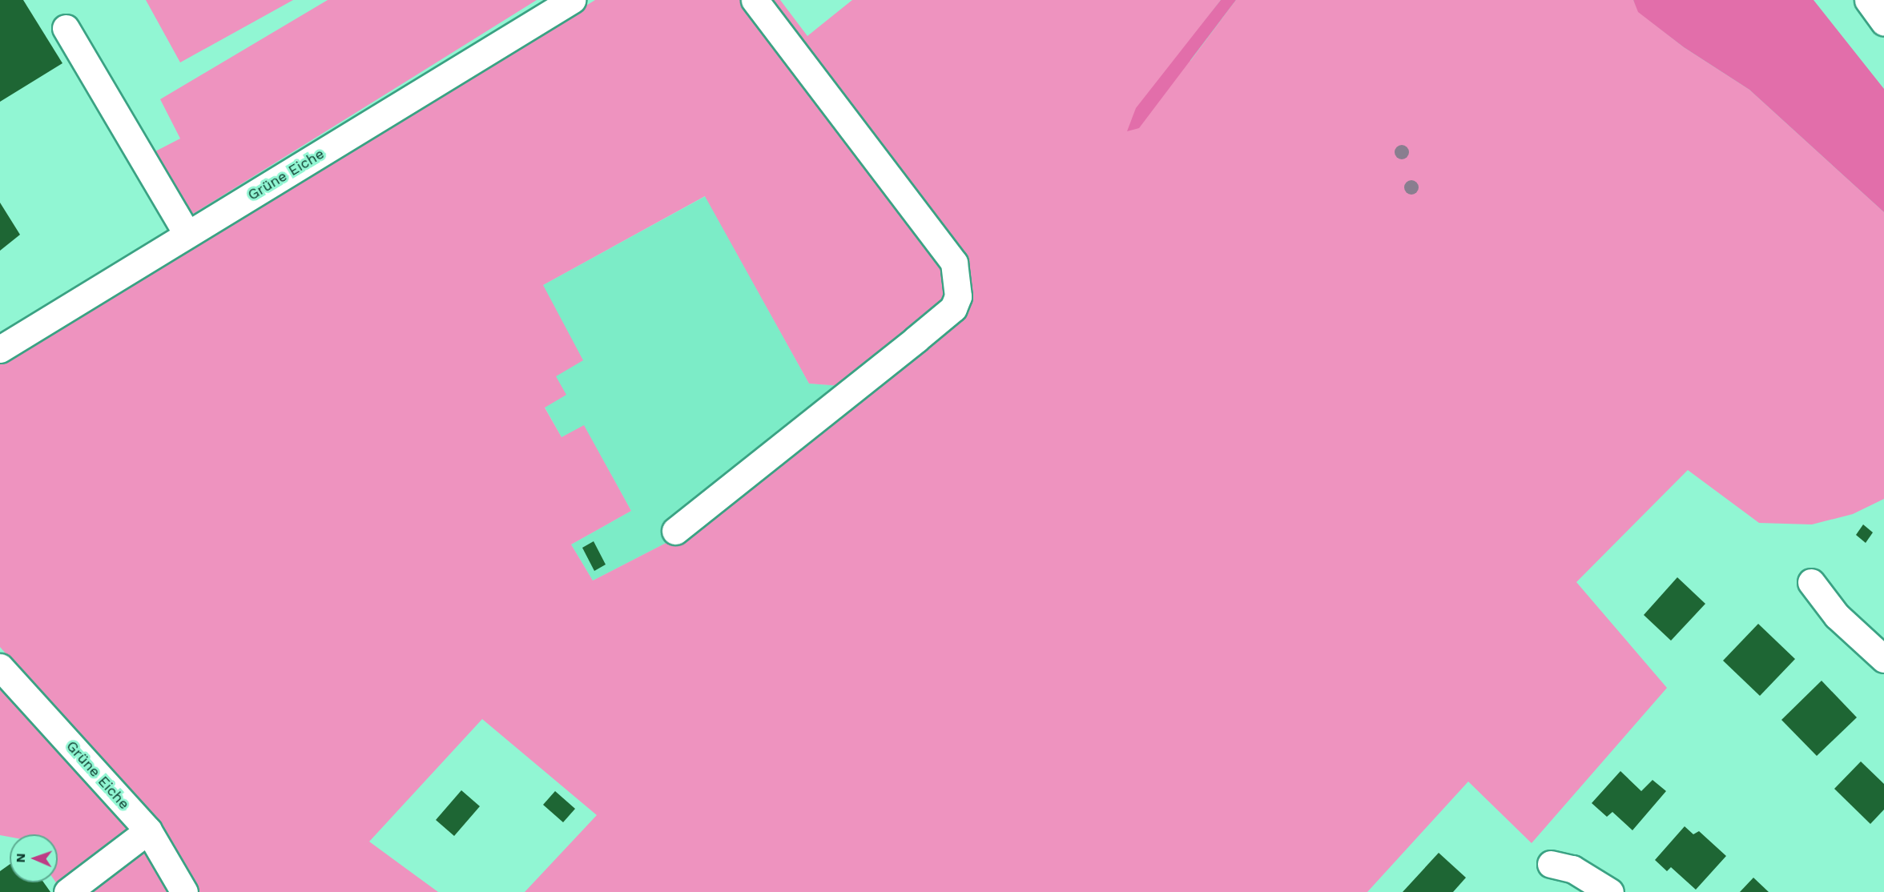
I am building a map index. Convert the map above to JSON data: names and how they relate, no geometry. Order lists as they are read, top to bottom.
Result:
{
  "streets": {
    "street": ["Grüne Eiche"]
  },
  "north": "left"
}
